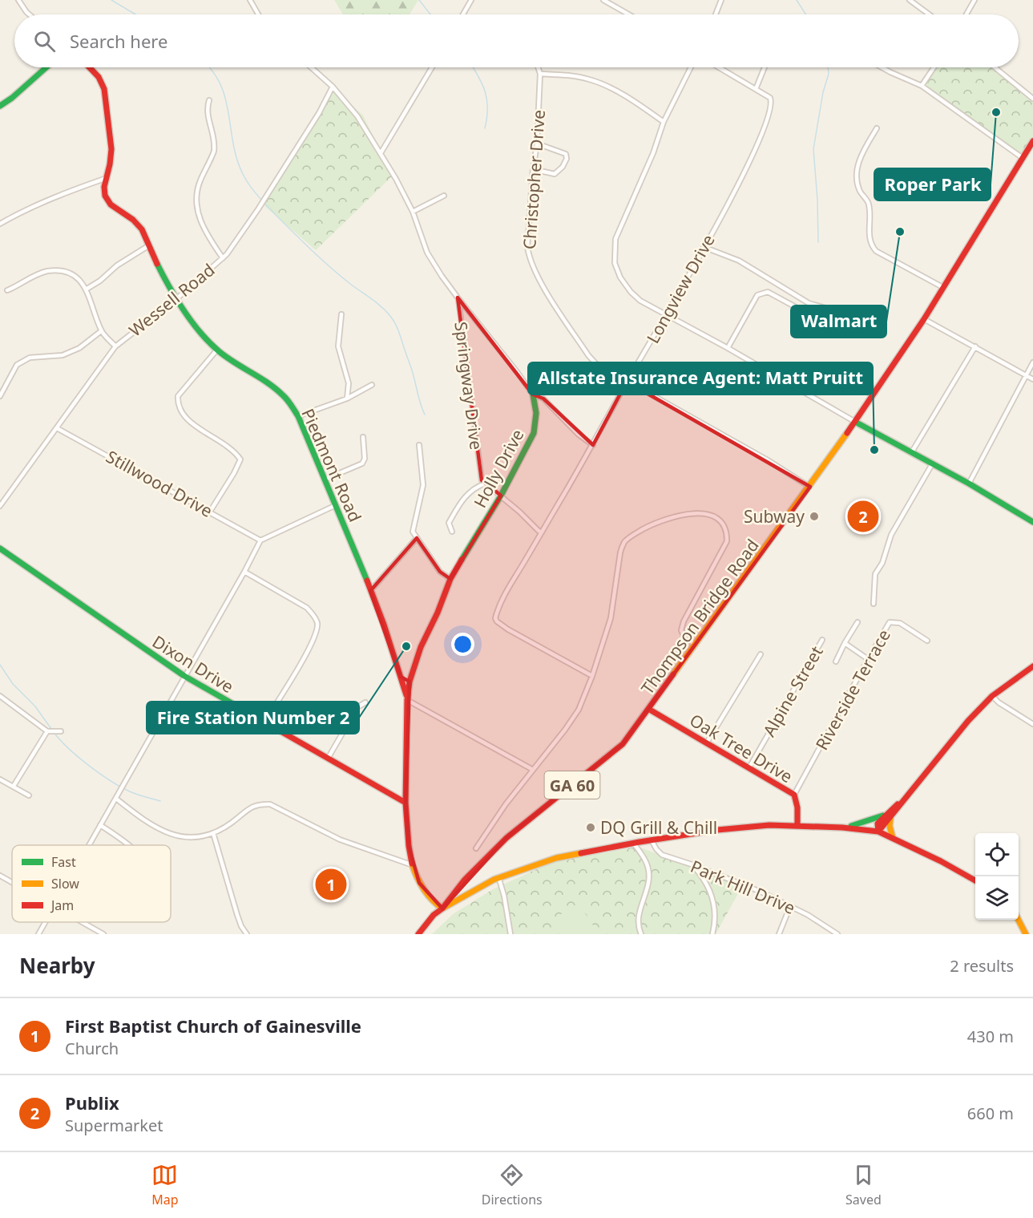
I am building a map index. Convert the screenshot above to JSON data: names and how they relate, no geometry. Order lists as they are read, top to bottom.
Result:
{
  "streets": {
    "main road": [
      "Piedmont Road",
      "Holly Drive",
      "Thompson Bridge Road",
      "Dixon Drive",
      "Oak Tree Drive",
      "GA 60"
    ],
    "street": [
      "Christopher Drive",
      "Longview Drive",
      "Wessell Road",
      "Springway Drive",
      "Stillwood Drive",
      "Riverside Terrace",
      "Alpine Street",
      "Park Hill Drive"
    ]
  },
  "crossings": [
    ["Christopher Drive", "Longview Drive"],
    ["Christopher Drive", "Thompson Bridge Road"],
    ["Wessell Road", "Piedmont Road"],
    ["Wessell Road", "Holly Drive"],
    ["Wessell Road", "Stillwood Drive"],
    ["Springway Drive", "Holly Drive"],
    ["Piedmont Road", "Holly Drive"],
    ["Holly Drive", "Thompson Bridge Road"],
    ["Holly Drive", "Dixon Drive"],
    ["Thompson Bridge Road", "Oak Tree Drive"],
    ["Riverside Terrace", "Oak Tree Drive"],
    ["Alpine Street", "Oak Tree Drive"]
  ],
  "places": [
    "Roper Park",
    "Walmart",
    "Allstate Insurance Agent: Matt Pruitt",
    "Subway",
    "Fire Station Number 2",
    "DQ Grill & Chill"
  ],
  "legend": ["Fast", "Slow", "Jam"],
  "page": {
    "search": "Search here",
    "pins": ["2", "1"],
    "heading": ["Nearby", "2 results"],
    "list": [
      {
        "mark": "1",
        "name": "First Baptist Church of Gainesville",
        "note": "Church",
        "value": "430 m"
      },
      {
        "mark": "2",
        "name": "Publix",
        "note": "Supermarket",
        "value": "660 m"
      }
    ],
    "nav": ["Map", "Directions", "Saved"]
  }
}
